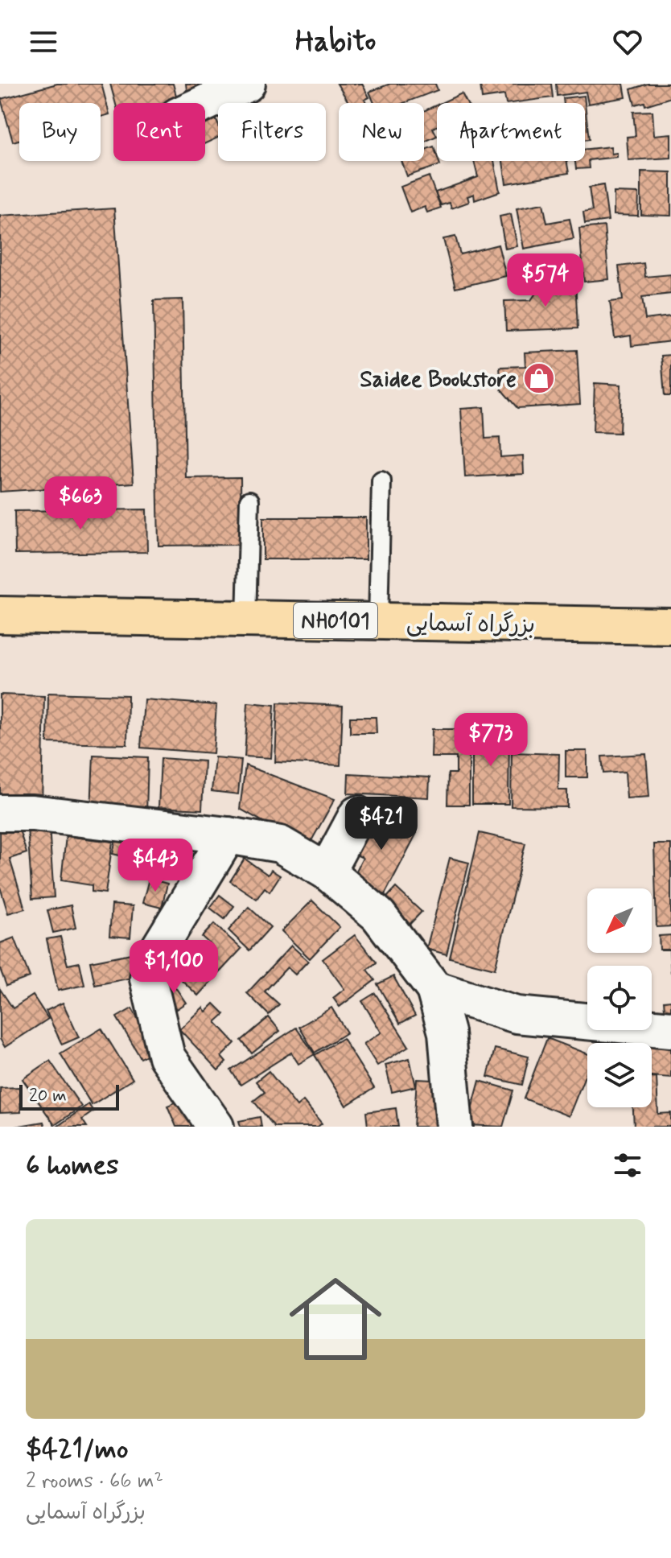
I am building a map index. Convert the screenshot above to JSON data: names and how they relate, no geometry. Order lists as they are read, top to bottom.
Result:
{
  "streets": {
    "highway": ["NH0101", "بزرگراه آسمایی"]
  },
  "places": {
    "shop": ["Saidee Bookstore"]
  },
  "scale_bar": "20 m",
  "north": "bottom left",
  "page": {
    "header": "Habito",
    "chip": [
      "Buy",
      "Rent",
      "Filters",
      "New",
      "Apartment"
    ],
    "price": [
      "$574",
      "$663",
      "$773",
      "$421",
      "$443",
      "$1,100"
    ],
    "scale": "20 m",
    "heading": "6 homes",
    "list": [
      {
        "name": "$421/mo",
        "note": "2 rooms · 66 m² · بزرگراه آسمایی"
      }
    ]
  }
}
